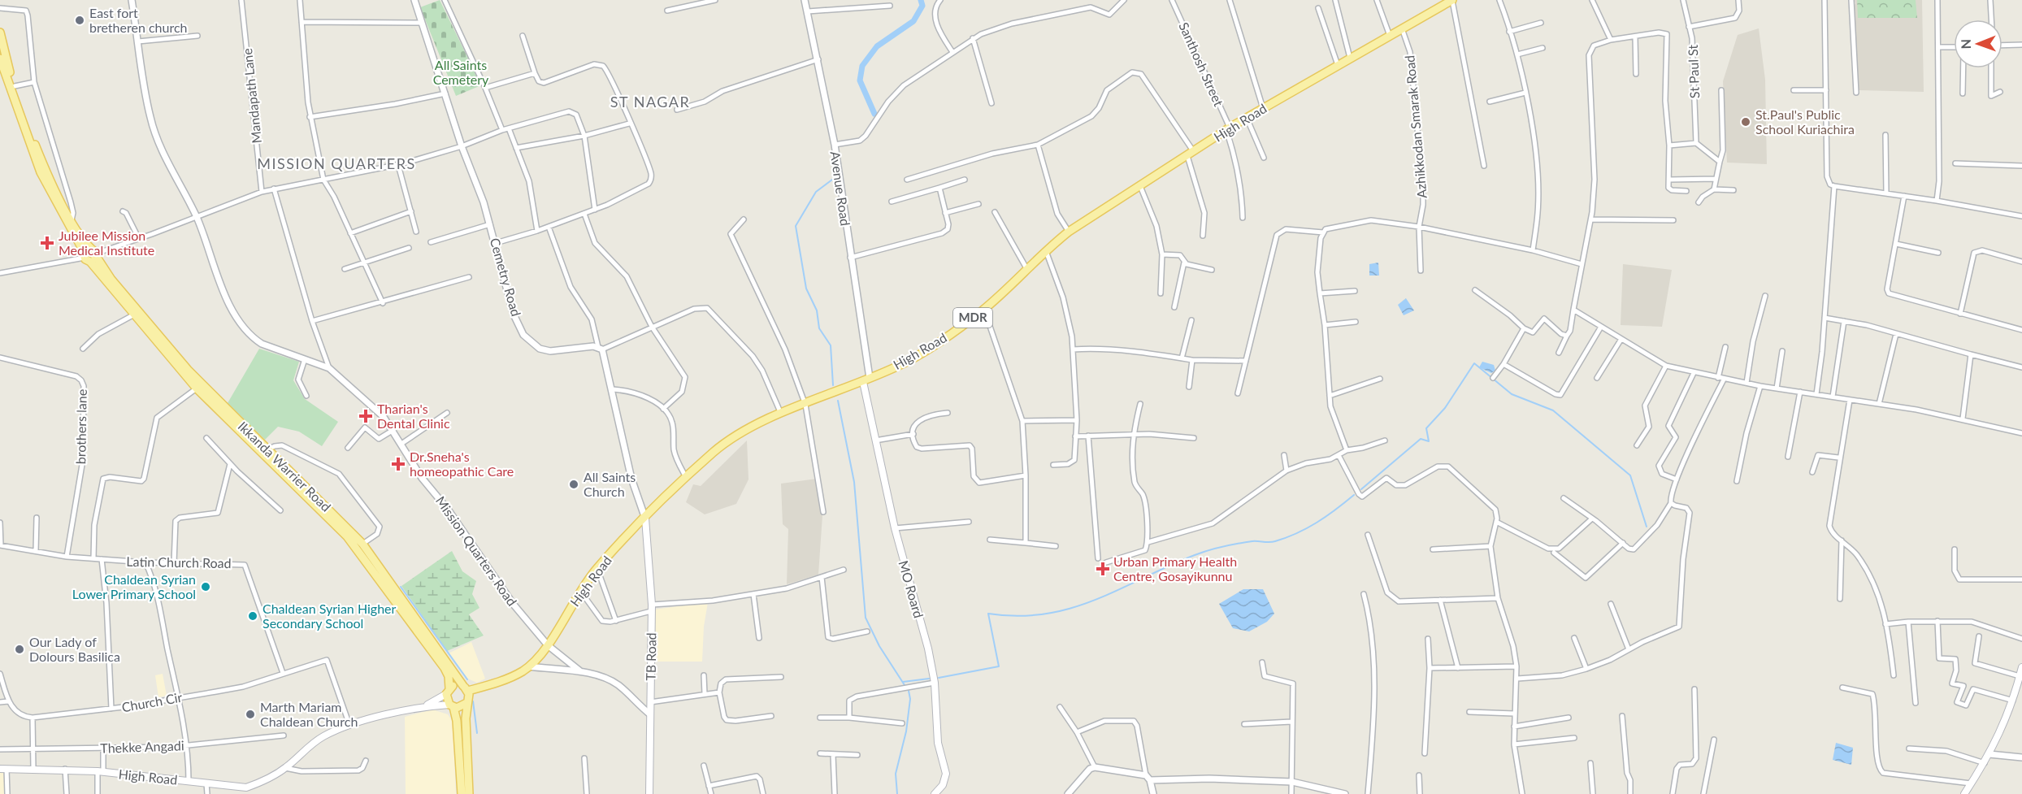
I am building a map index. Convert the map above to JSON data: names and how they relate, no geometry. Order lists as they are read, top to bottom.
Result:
{
  "streets": {
    "main road": [
      "High Road",
      "MDR",
      "Ikkanda Warrier Road",
      "MO Roard",
      "TB Road"
    ],
    "street": [
      "Santhosh Street",
      "St Paul St",
      "Mandapath Lane",
      "Azhikkodan Smarak Road",
      "Avenue Road",
      "Cemetry Road",
      "brothers lane",
      "Mission Quarters Road",
      "Latin Church Road",
      "Church Cir",
      "Thekke Angadi"
    ]
  },
  "crossings": [
    ["Santhosh Street", "High Road"],
    ["High Road", "Azhikkodan Smarak Road"],
    ["High Road", "Avenue Road"],
    ["High Road", "Ikkanda Warrier Road"],
    ["High Road", "Mission Quarters Road"],
    ["High Road", "MO Roard"],
    ["High Road", "TB Road"],
    ["High Road", "Church Cir"],
    ["Avenue Road", "MO Roard"],
    ["brothers lane", "Latin Church Road"],
    ["Latin Church Road", "Church Cir"]
  ],
  "districts": ["ST NAGAR", "MISSION QUARTERS"],
  "parks": ["All Saints Cemetery"],
  "places": {
    "other": [
      "East fort bretheren church",
      "St.Paul's Public School Kuriachira",
      "All Saints Church",
      "Chaldean Syrian Lower Primary School",
      "Chaldean Syrian Higher Secondary School",
      "Our Lady of Dolours Basilica",
      "Marth Mariam Chaldean Church"
    ],
    "health": [
      "Jubilee Mission Medical Institute",
      "Tharian's Dental Clinic",
      "Dr.Sneha's homeopathic Care",
      "Urban Primary Health Centre, Gosayikunnu"
    ]
  },
  "north": "left"
}
